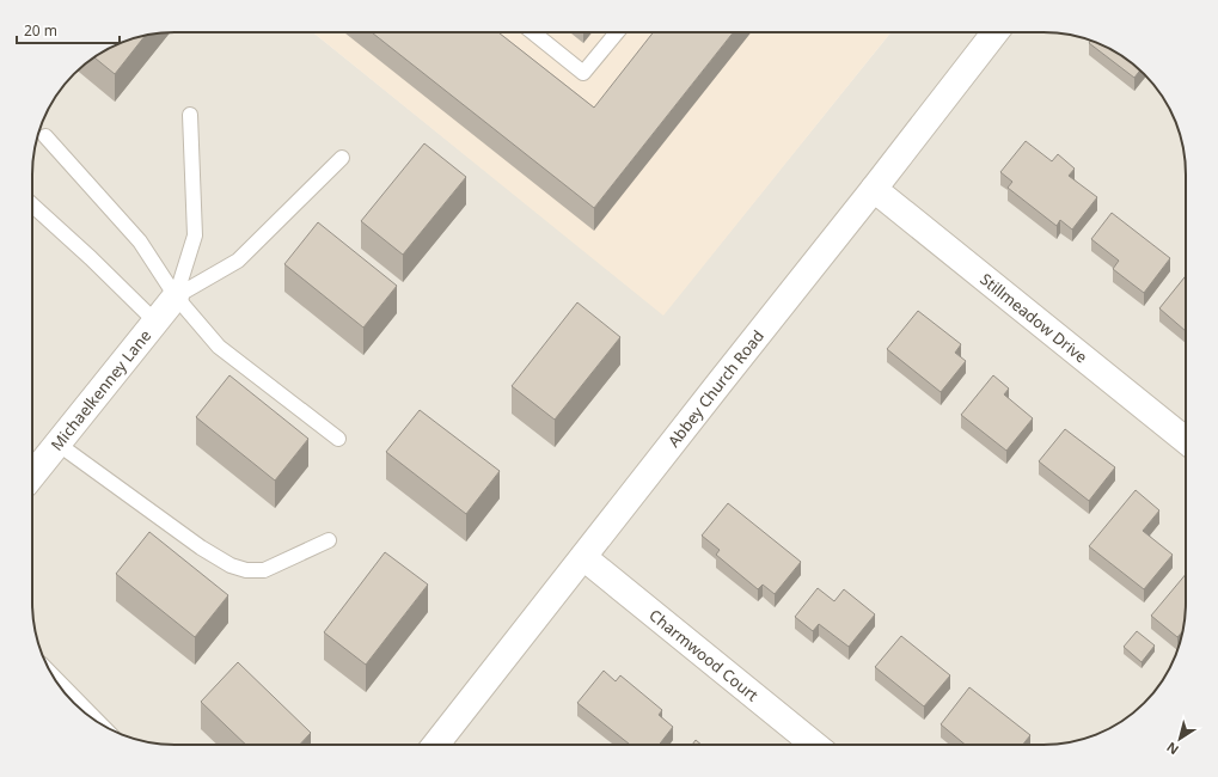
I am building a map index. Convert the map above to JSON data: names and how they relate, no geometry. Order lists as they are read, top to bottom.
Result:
{
  "streets": {
    "street": [
      "Stillmeadow Drive",
      "Abbey Church Road",
      "Michaelkenney Lane",
      "Charmwood Court"
    ]
  },
  "crossings": [
    ["Stillmeadow Drive", "Abbey Church Road"],
    ["Abbey Church Road", "Charmwood Court"]
  ],
  "scale_bar": "20 m",
  "north": "bottom left"
}
